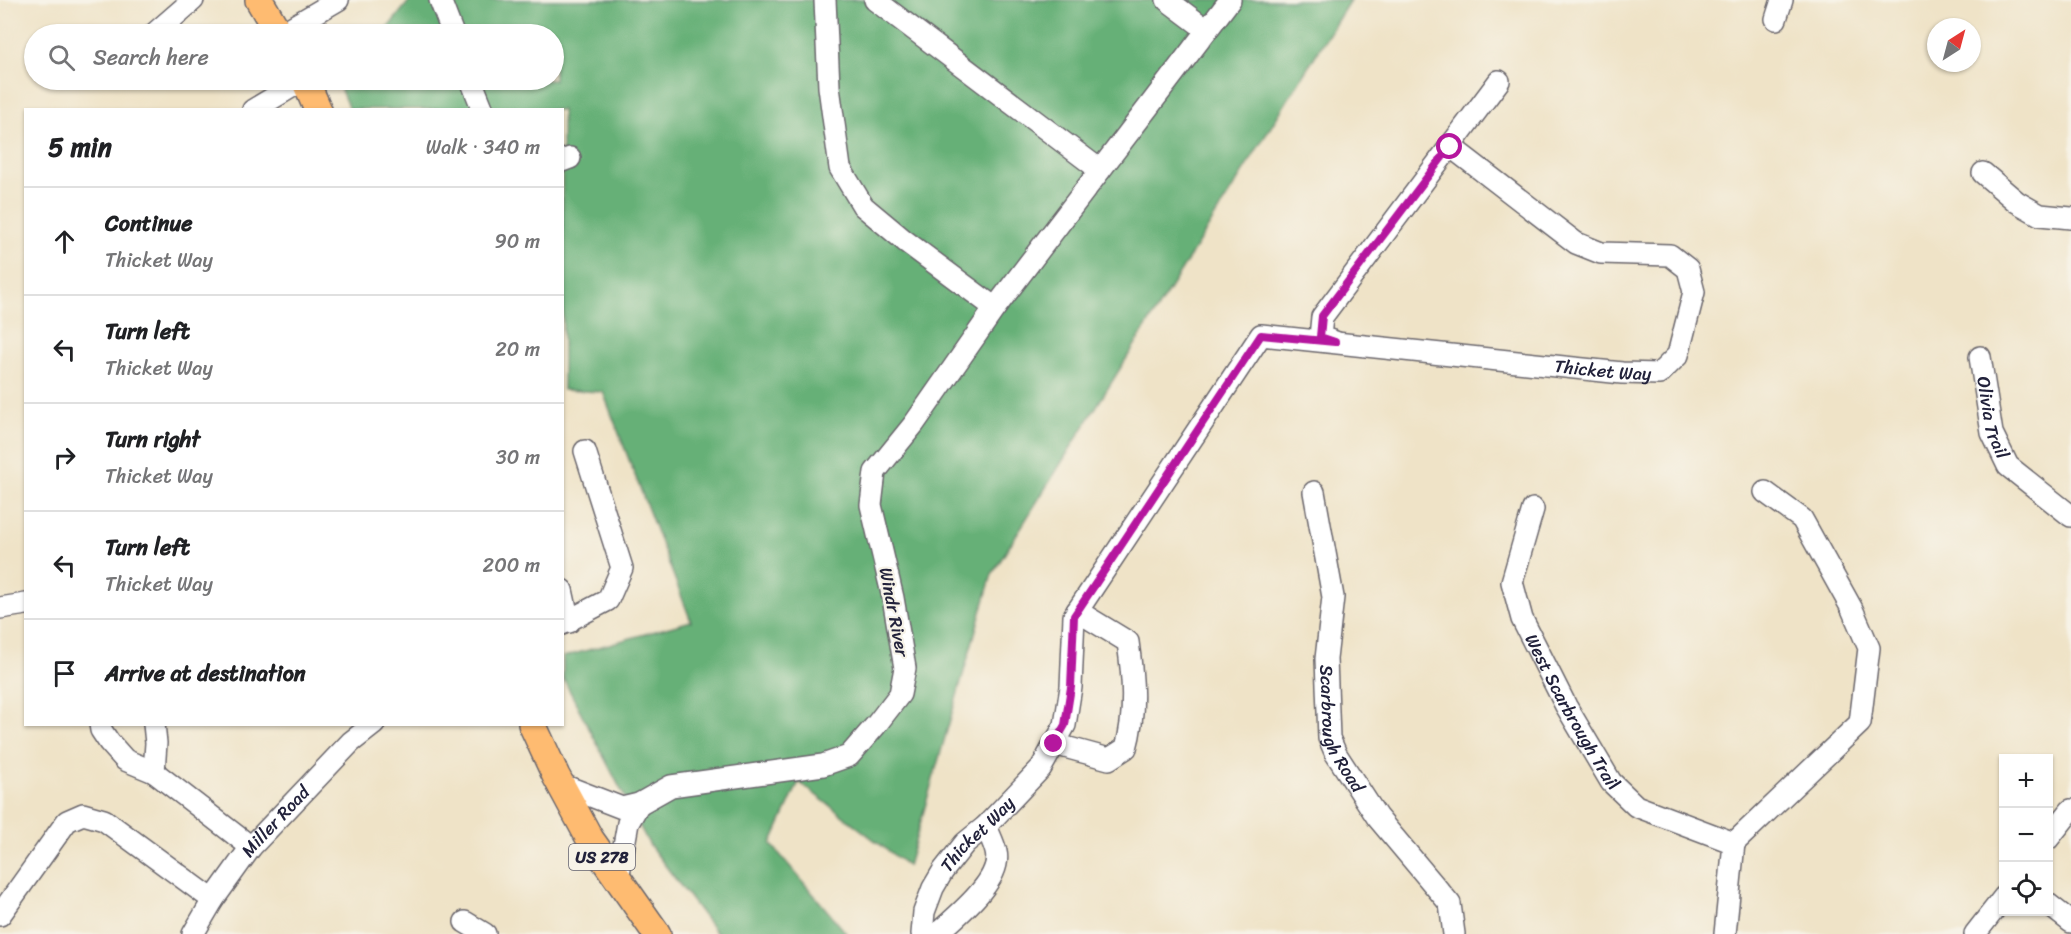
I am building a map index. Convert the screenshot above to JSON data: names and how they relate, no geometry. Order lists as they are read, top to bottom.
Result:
{
  "streets": {
    "main road": ["US 278"],
    "street": [
      "Thicket Way",
      "Olivia Trail",
      "Windr River",
      "West Scarbrough Trail",
      "Scarbrough Road",
      "Miller Road"
    ]
  },
  "north": "top right",
  "page": {
    "search": "Search here",
    "heading": ["5 min", "Walk · 340 m"],
    "list": [
      ["Continue", "Thicket Way", "90 m"],
      ["Turn left", "Thicket Way", "20 m"],
      ["Turn right", "Thicket Way", "30 m"],
      ["Turn left", "Thicket Way", "200 m"],
      "Arrive at destination"
    ],
    "map_buttons": ["+", "−"]
  }
}
